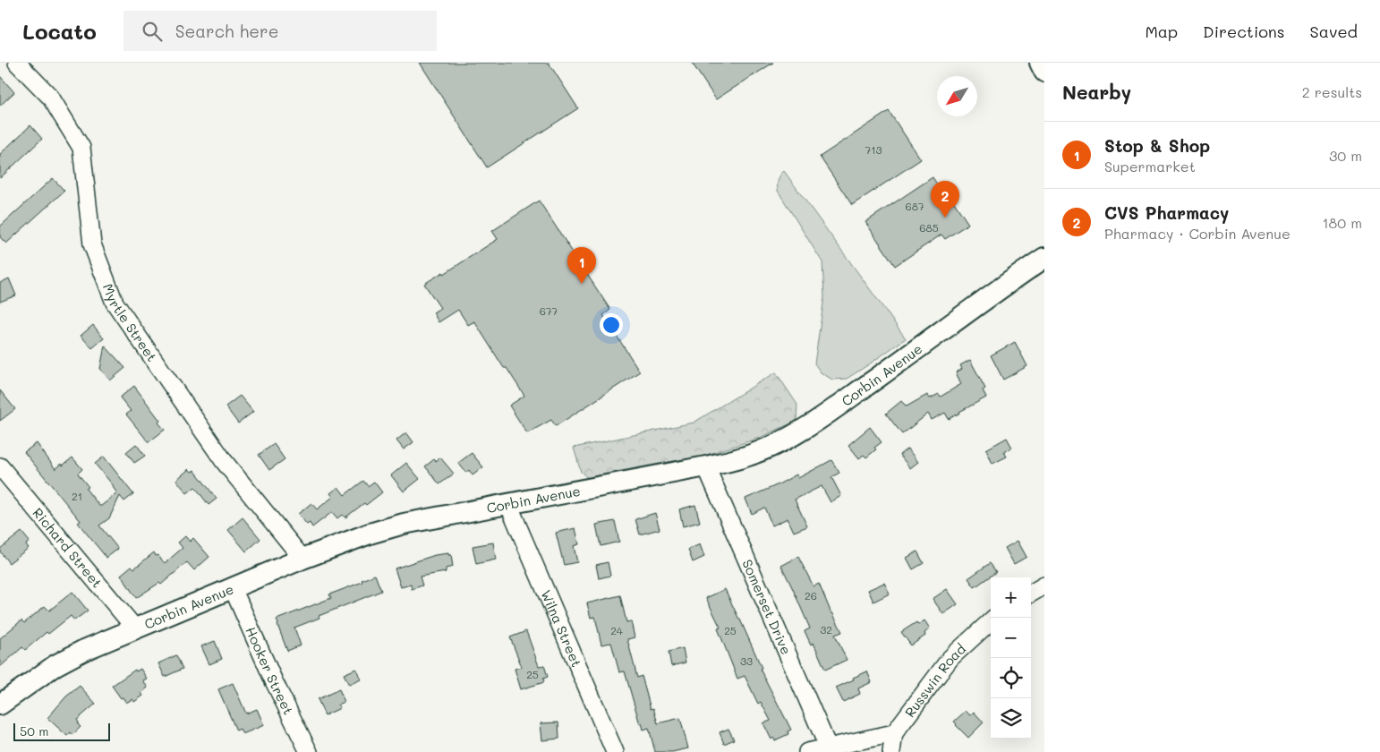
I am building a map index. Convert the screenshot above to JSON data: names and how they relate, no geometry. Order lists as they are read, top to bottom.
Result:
{
  "streets": {
    "main road": ["Corbin Avenue"],
    "street": [
      "Myrtle Street",
      "Richard Street",
      "Somerset Drive",
      "Wilna Street",
      "Hooker Street",
      "Russwin Road"
    ]
  },
  "crossings": [
    ["Myrtle Street", "Corbin Avenue"],
    ["Corbin Avenue", "Richard Street"],
    ["Corbin Avenue", "Somerset Drive"],
    ["Corbin Avenue", "Wilna Street"],
    ["Corbin Avenue", "Hooker Street"]
  ],
  "house_numbers": [
    "713",
    "687",
    "685",
    "677",
    "21",
    "26",
    "32",
    "24",
    "25",
    "33",
    "25"
  ],
  "scale_bar": "50 m",
  "north": "bottom left",
  "page": {
    "header": "Locato",
    "search": "Search here",
    "nav": ["Map", "Directions", "Saved"],
    "heading": ["Nearby", "2 results"],
    "list": [
      {
        "mark": "1",
        "name": "Stop & Shop",
        "note": "Supermarket",
        "value": "30 m"
      },
      {
        "mark": "2",
        "name": "CVS Pharmacy",
        "note": "Pharmacy · Corbin Avenue",
        "value": "180 m"
      }
    ],
    "pins": ["2", "1"],
    "map_buttons": ["+", "−"],
    "scale": "50 m"
  }
}
